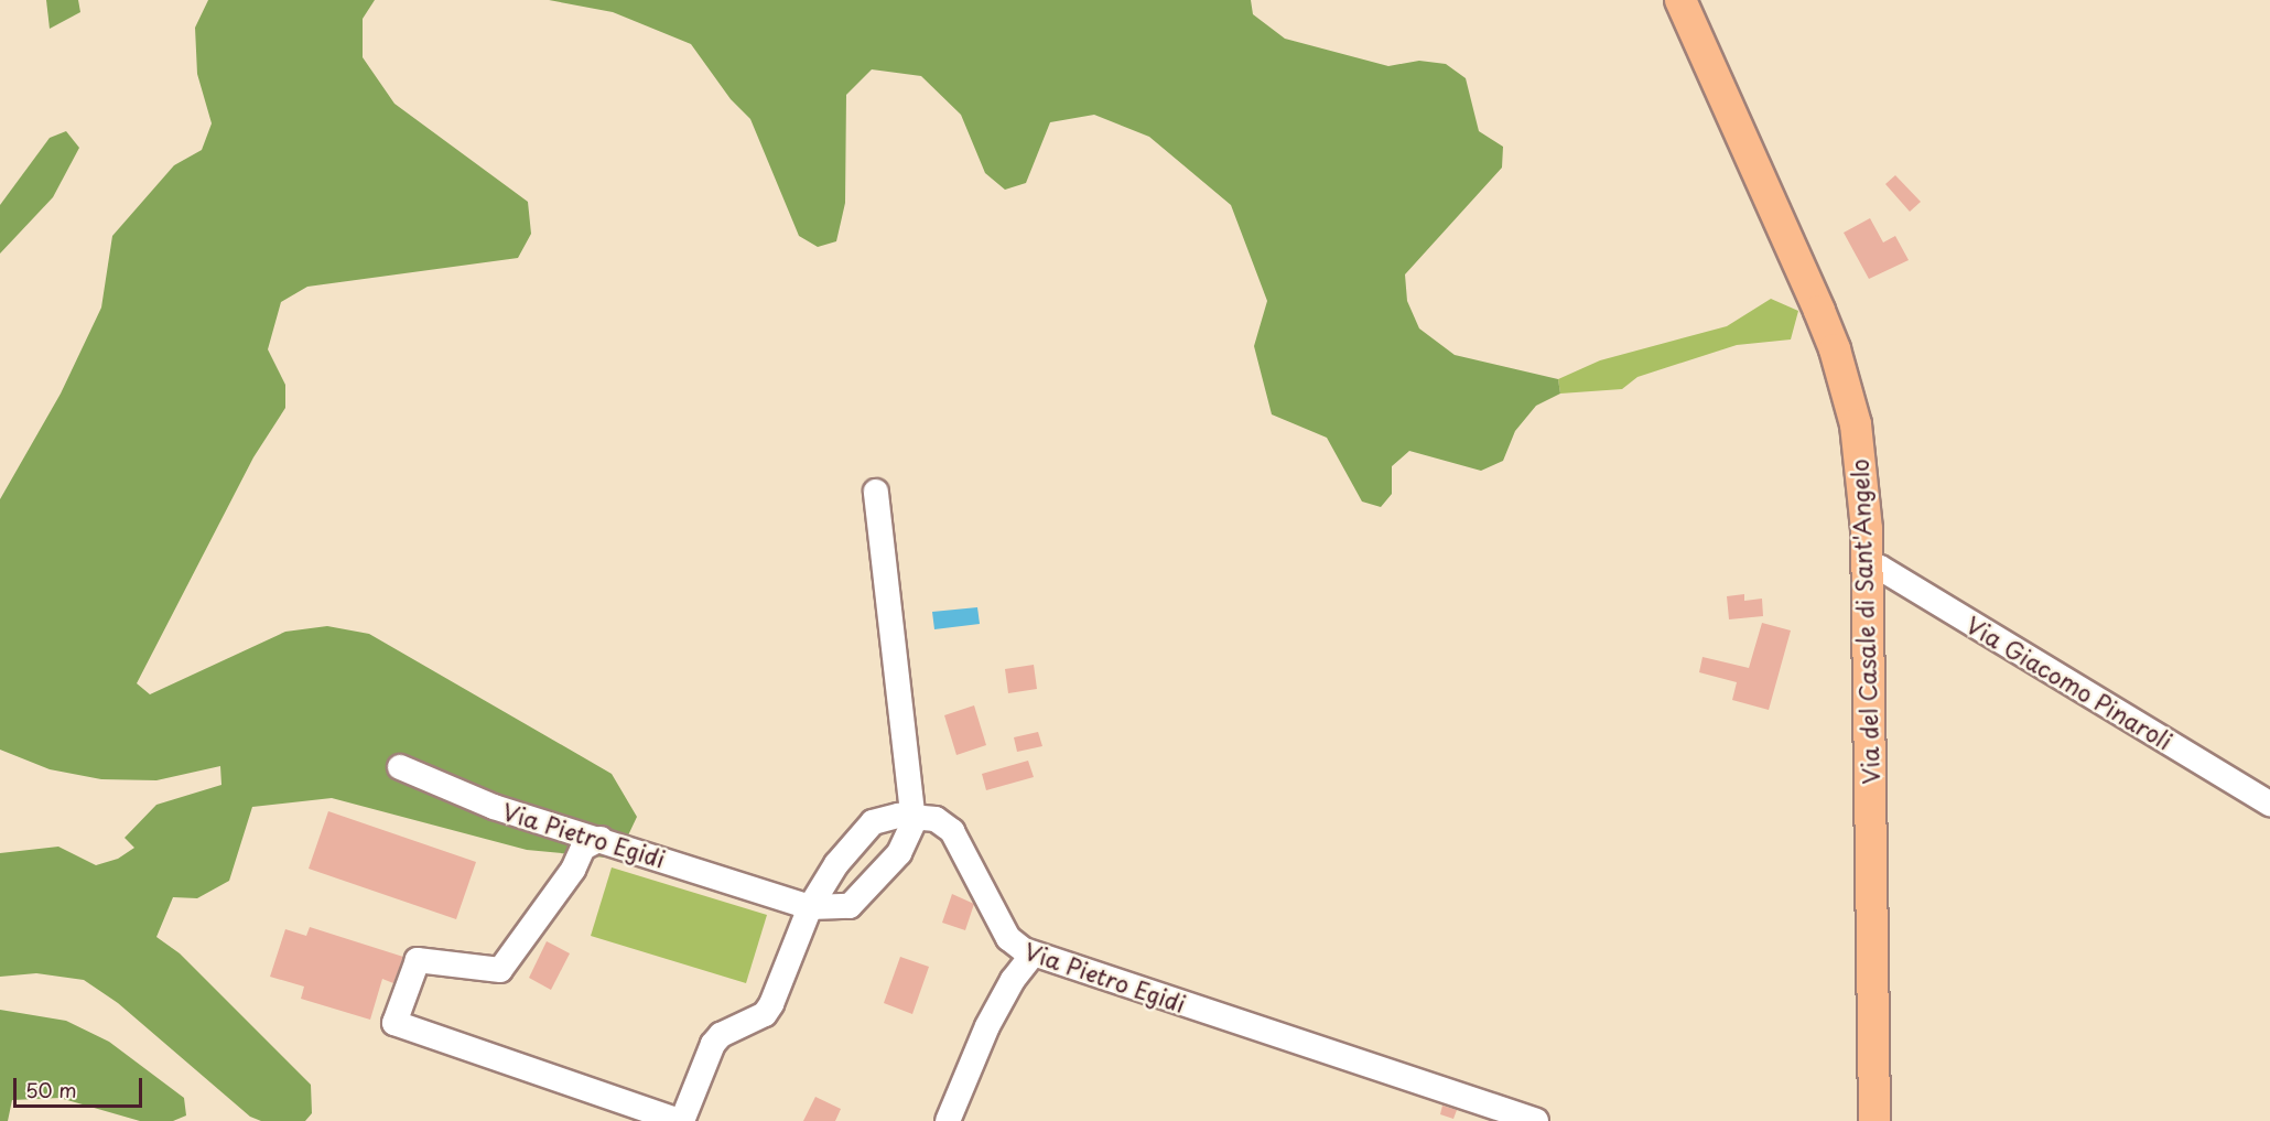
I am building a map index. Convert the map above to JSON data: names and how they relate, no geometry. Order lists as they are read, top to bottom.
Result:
{
  "streets": {
    "main road": ["Via del Casale di Sant'Angelo"],
    "street": ["Via Giacomo Pinaroli", "Via Pietro Egidi"]
  },
  "crossings": [
    ["Via del Casale di Sant'Angelo", "Via Giacomo Pinaroli"]
  ],
  "scale_bar": "50 m"
}
